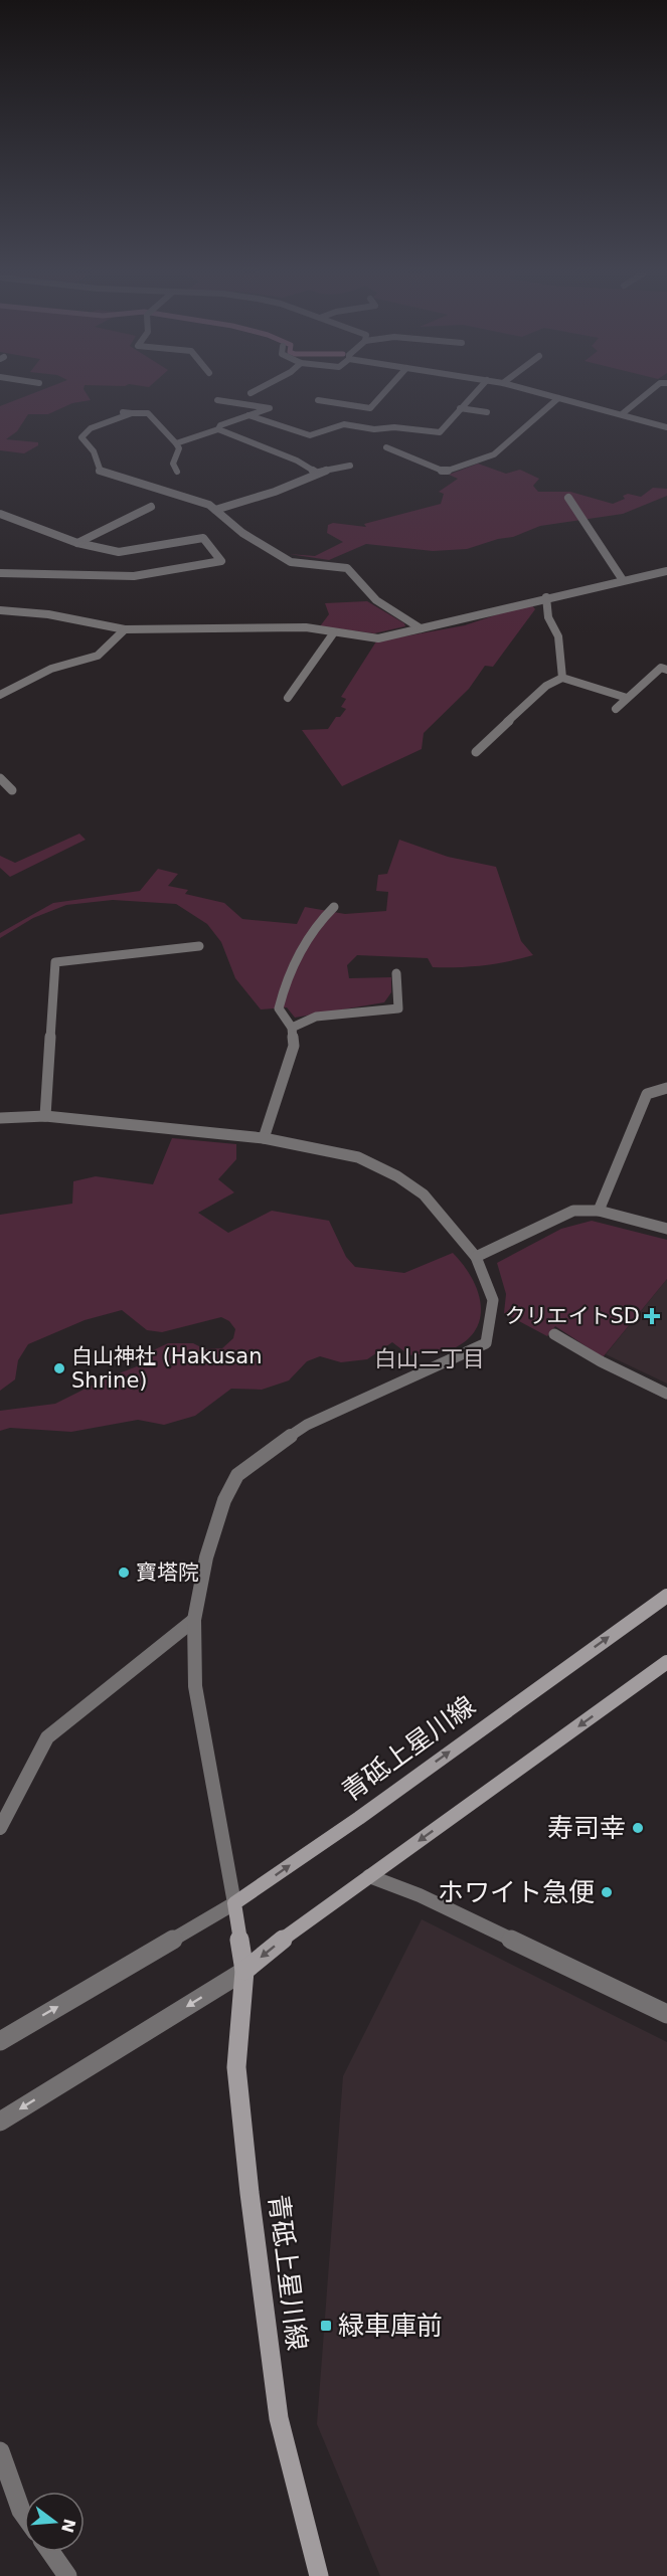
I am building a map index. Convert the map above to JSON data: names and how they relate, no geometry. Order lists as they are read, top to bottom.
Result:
{
  "streets": {
    "main road": ["青砥上星川線"]
  },
  "districts": ["白山二丁目"],
  "places": {
    "health": ["クリエイトSD"],
    "other": [
      "白山神社 (Hakusan Shrine)",
      "寶塔院",
      "寿司幸",
      "ホワイト急便"
    ],
    "transit": ["緑車庫前"]
  },
  "north": "right"
}
